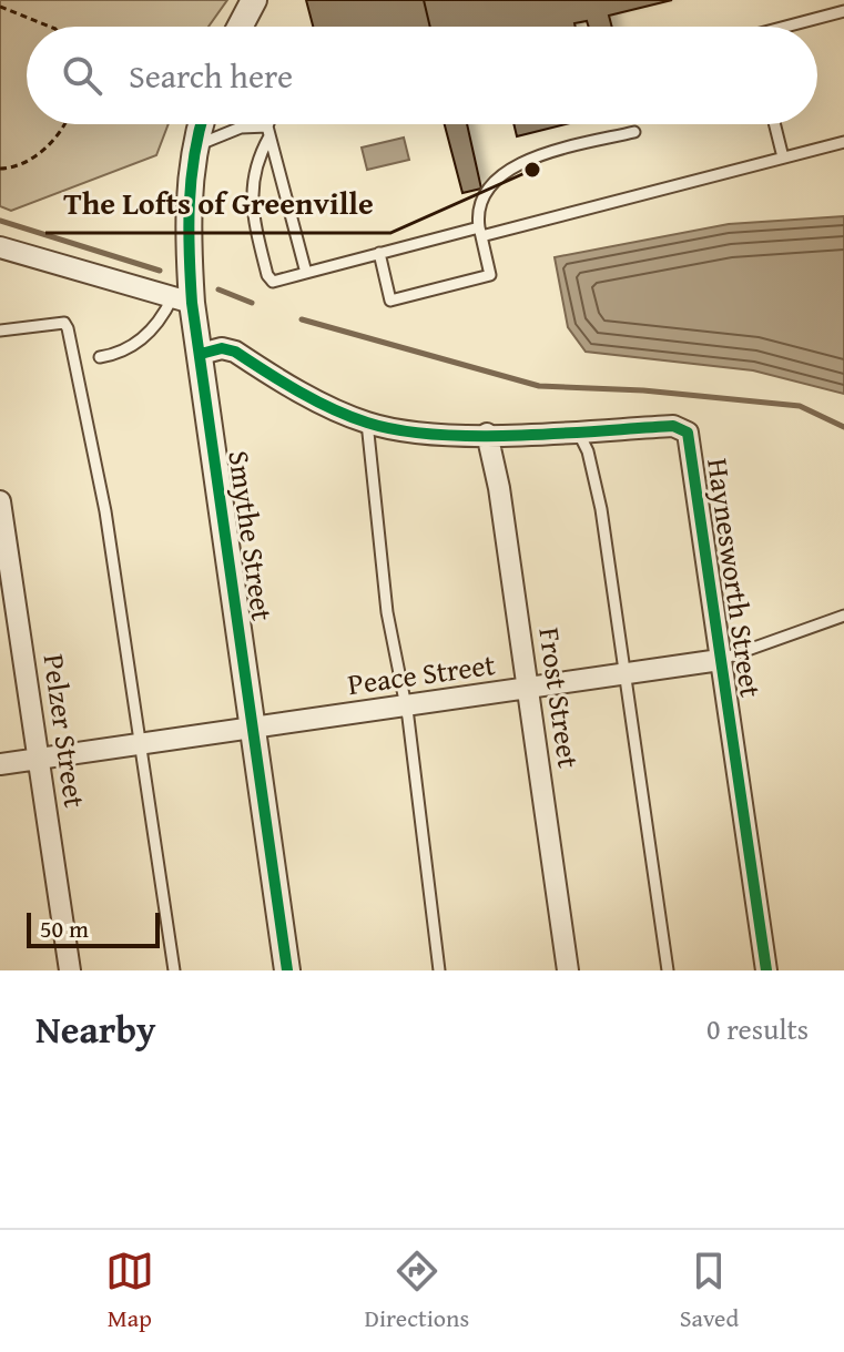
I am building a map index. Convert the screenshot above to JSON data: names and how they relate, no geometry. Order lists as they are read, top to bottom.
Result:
{
  "streets": {
    "street": [
      "Smythe Street",
      "Haynesworth Street",
      "Peace Street",
      "Frost Street",
      "Pelzer Street"
    ]
  },
  "crossings": [
    ["Smythe Street", "Haynesworth Street"],
    ["Smythe Street", "Peace Street"],
    ["Haynesworth Street", "Peace Street"],
    ["Haynesworth Street", "Frost Street"],
    ["Peace Street", "Frost Street"],
    ["Peace Street", "Pelzer Street"]
  ],
  "places": ["The Lofts of Greenville"],
  "scale_bar": "50 m",
  "page": {
    "search": "Search here",
    "scale": "50 m",
    "heading": ["Nearby", "0 results"],
    "nav": ["Map", "Directions", "Saved"]
  }
}
